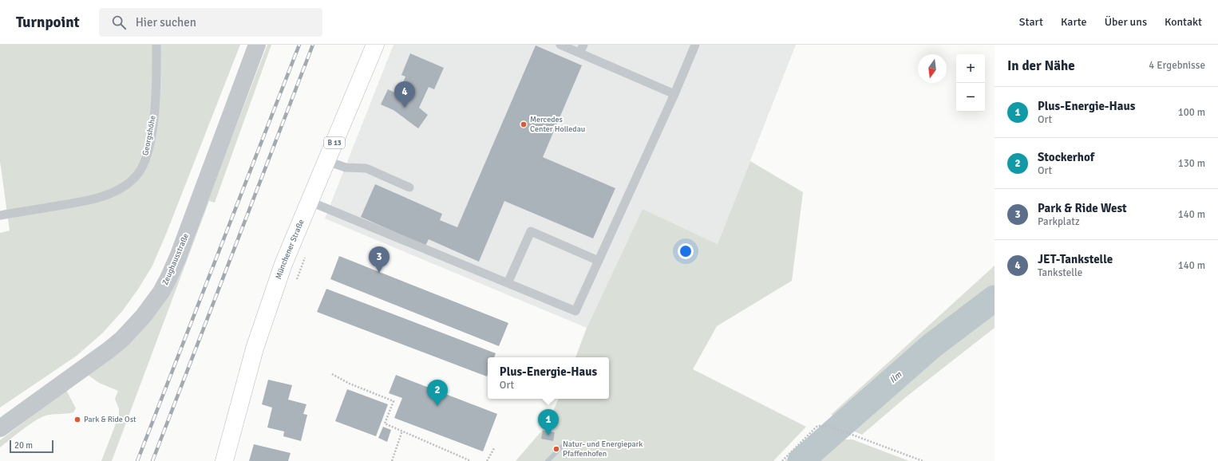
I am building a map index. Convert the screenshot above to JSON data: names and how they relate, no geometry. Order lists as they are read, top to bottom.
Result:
{
  "streets": {
    "main road": ["B 13", "Münchener Straße"],
    "street": ["Zeughausstraße"],
    "lane": ["Georgshöhe"]
  },
  "water": ["Ilm"],
  "places": ["Mercedes Center Holledau", "Park & Ride Ost", "Natur- und Energiepark Pfaffenhofen"],
  "scale_bar": "20 m",
  "north": "bottom",
  "page": {
    "header": "Turnpoint",
    "search": "Hier suchen",
    "nav": [
      "Start",
      "Karte",
      "Über uns",
      "Kontakt"
    ],
    "heading": ["In der Nähe", "4 Ergebnisse"],
    "map_buttons": ["+", "−"],
    "pins": [
      "4",
      "3",
      "2",
      "1"
    ],
    "list": [
      {
        "mark": "1",
        "name": "Plus-Energie-Haus",
        "note": "Ort",
        "value": "100 m"
      },
      {
        "mark": "2",
        "name": "Stockerhof",
        "note": "Ort",
        "value": "130 m"
      },
      {
        "mark": "3",
        "name": "Park & Ride West",
        "note": "Parkplatz",
        "value": "140 m"
      },
      {
        "mark": "4",
        "name": "JET-Tankstelle",
        "note": "Tankstelle",
        "value": "140 m"
      }
    ],
    "popup": ["Plus-Energie-Haus", "Ort"],
    "scale": "20 m"
  }
}
